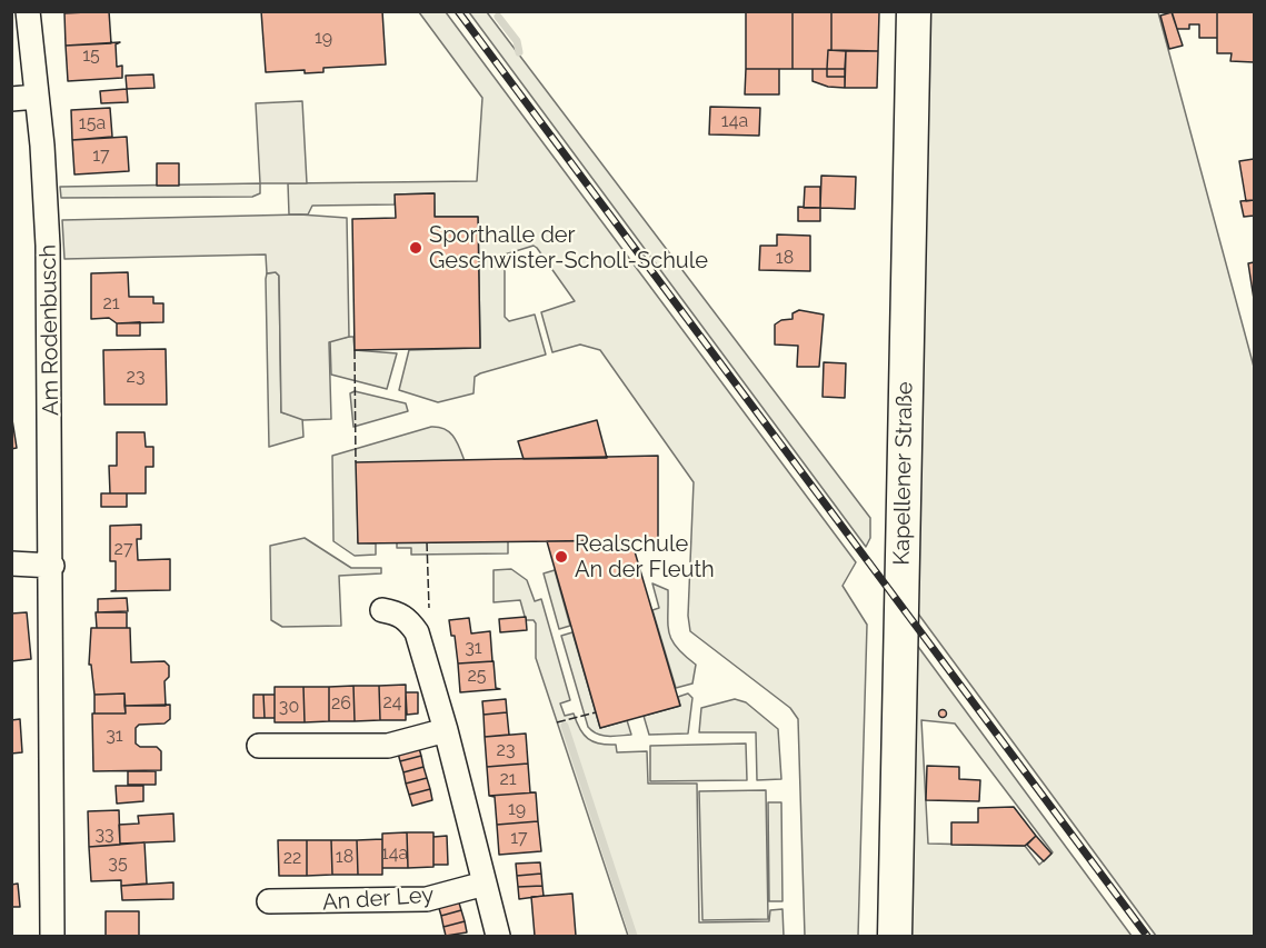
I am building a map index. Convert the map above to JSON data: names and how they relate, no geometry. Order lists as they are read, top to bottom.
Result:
{
  "streets": {
    "main road": ["Kapellener Straße"],
    "street": ["Am Rodenbusch", "An der Ley"]
  },
  "places": ["Sporthalle der Geschwister-Scholl-Schule", "Realschule An der Fleuth"],
  "house_numbers": [
    "19",
    "15",
    "14a",
    "15a",
    "17",
    "18",
    "21",
    "23",
    "27",
    "31",
    "25",
    "24",
    "26",
    "30",
    "31",
    "23",
    "21",
    "19",
    "33",
    "17",
    "14a",
    "18",
    "22",
    "35"
  ]
}
